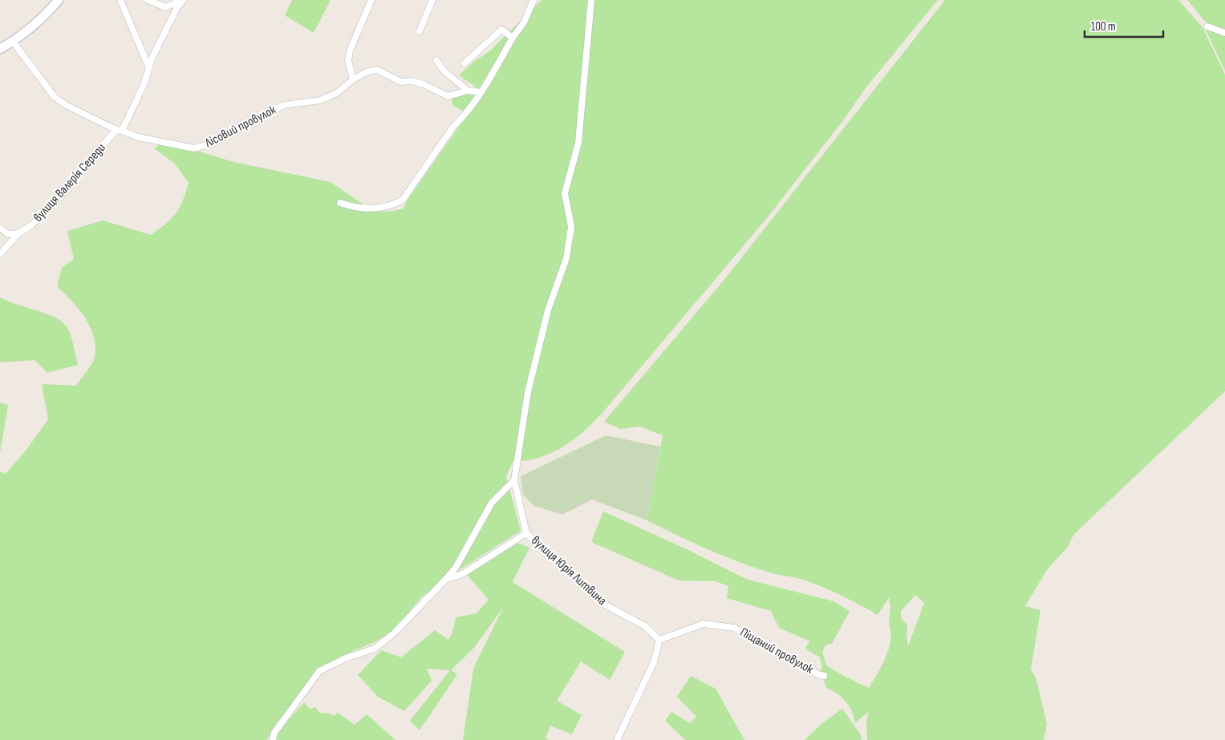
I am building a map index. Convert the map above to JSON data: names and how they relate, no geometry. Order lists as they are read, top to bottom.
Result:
{
  "streets": {
    "street": [
      "Лісовий провулок",
      "вулиця Валерія Середи",
      "вулиця Юрія Литвина",
      "Піщаний провулок"
    ]
  },
  "crossings": [
    ["Лісовий провулок", "вулиця Валерія Середи"],
    ["вулиця Юрія Литвина", "Піщаний провулок"]
  ],
  "scale_bar": "100 m"
}
